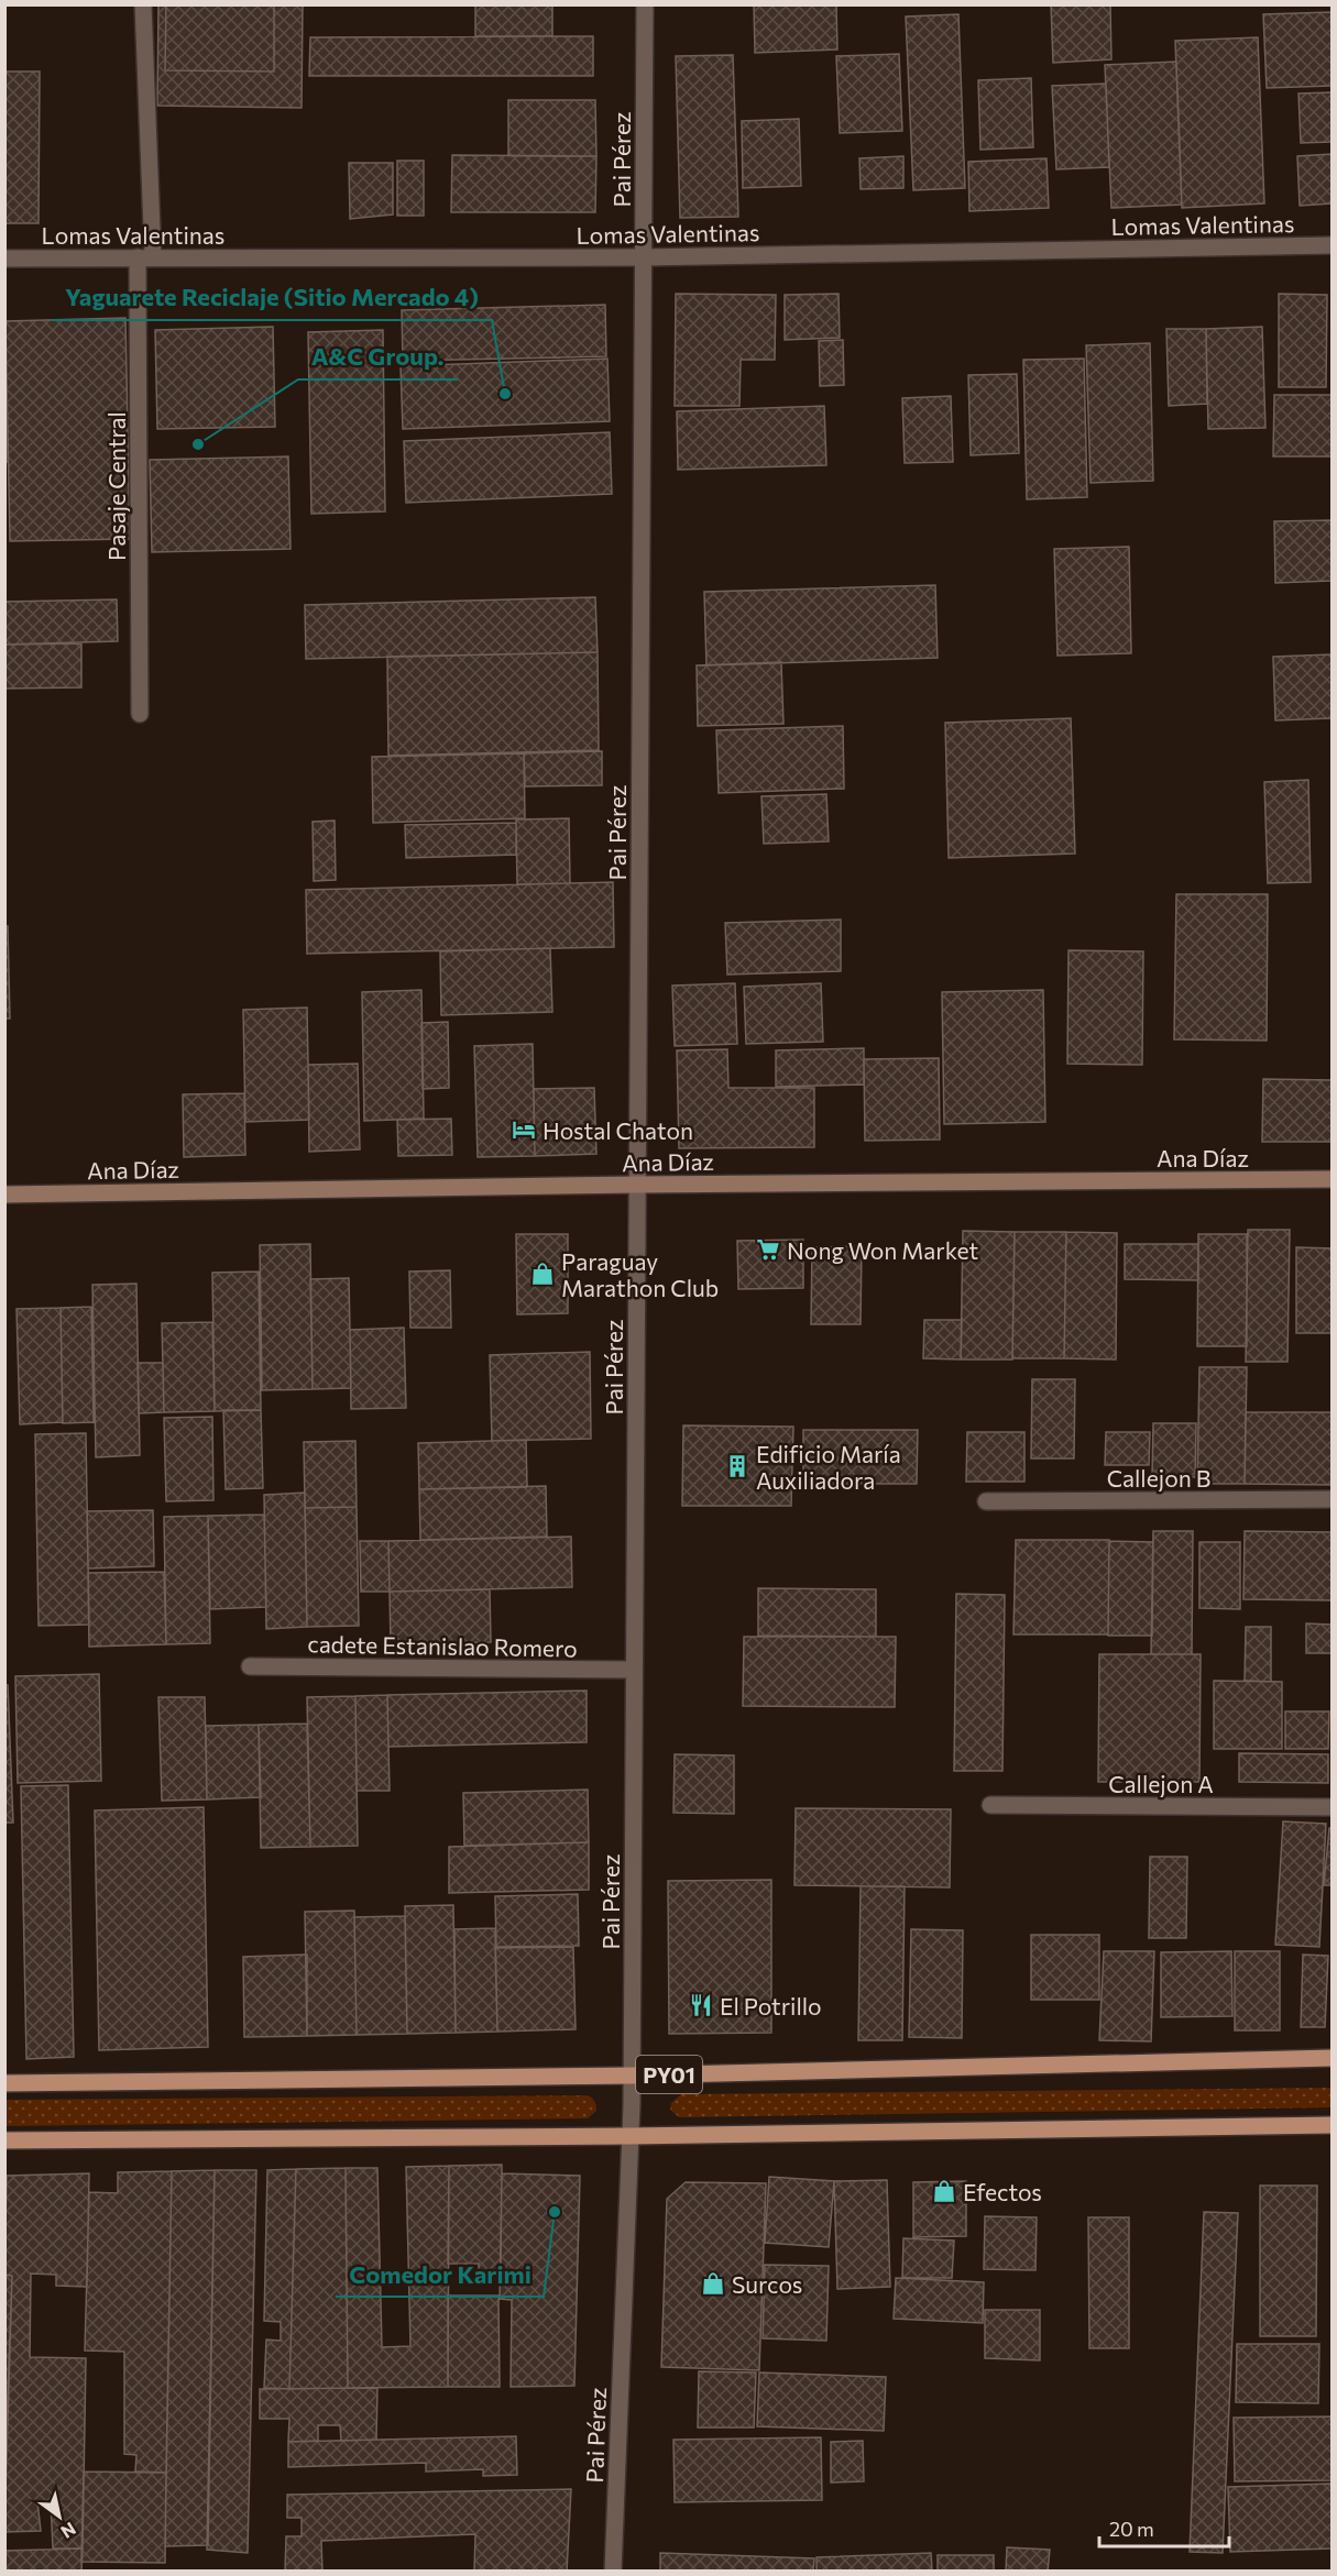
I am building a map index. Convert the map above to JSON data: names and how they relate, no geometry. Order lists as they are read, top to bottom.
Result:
{
  "streets": {
    "main road": ["Ana Díaz", "PY01"],
    "street": [
      "Pai Pérez",
      "Lomas Valentinas",
      "Pasaje Central",
      "Callejon B",
      "cadete Estanislao Romero",
      "Callejon A"
    ]
  },
  "crossings": [
    ["Pai Pérez", "Lomas Valentinas"],
    ["Pai Pérez", "Ana Díaz"],
    ["Pai Pérez", "cadete Estanislao Romero"],
    ["Pai Pérez", "PY01"],
    ["Lomas Valentinas", "Pasaje Central"]
  ],
  "places": {
    "other": ["Yaguarete Reciclaje (Sitio Mercado 4)", "A&C Group.", "Comedor Karimi"],
    "hotel": ["Hostal Chaton"],
    "supermarket": ["Nong Won Market"],
    "shop": ["Paraguay Marathon Club", "Efectos", "Surcos"],
    "building": ["Edificio María Auxiliadora"],
    "restaurant": ["El Potrillo"]
  },
  "scale_bar": "20 m",
  "north": "bottom right"
}
